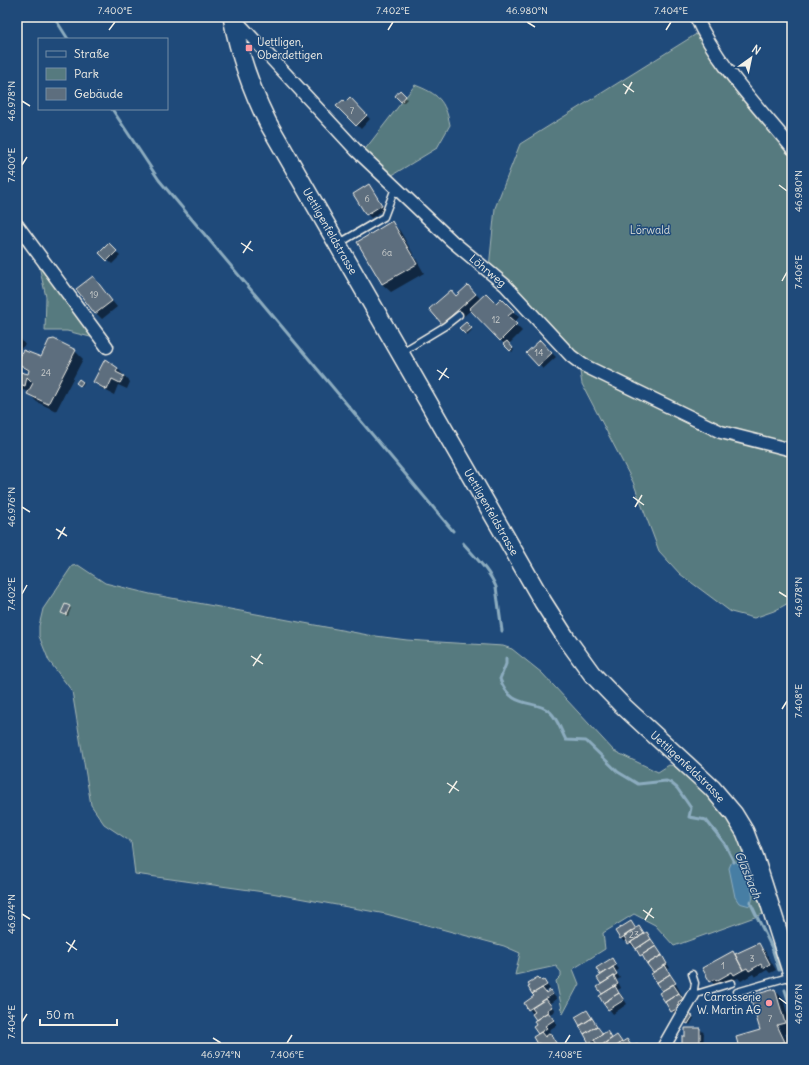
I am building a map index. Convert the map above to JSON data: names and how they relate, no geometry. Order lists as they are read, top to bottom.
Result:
{
  "streets": {
    "main road": ["Uettligenfeldstrasse"],
    "street": ["Löhrweg"]
  },
  "crossings": [
    ["Uettligenfeldstrasse", "Löhrweg"]
  ],
  "water": ["Glasbach"],
  "parks": ["Lörwald"],
  "places": {
    "transit": ["Uettligen, Oberdettigen"],
    "other": ["Carrosserie W. Martin AG"]
  },
  "house_numbers": [
    "7",
    "6",
    "6a",
    "19",
    "12",
    "14",
    "24",
    "23",
    "3",
    "1",
    "7"
  ],
  "legend": ["Straße", "Park", "Gebäude"],
  "scale_bar": "50 m",
  "north": "top right",
  "coordinates": [
    "7.400°E",
    "7.402°E",
    "46.980°N",
    "7.404°E",
    "46.978°N",
    "7.406°E",
    "46.976°N",
    "7.408°E",
    "46.974°N"
  ]
}
